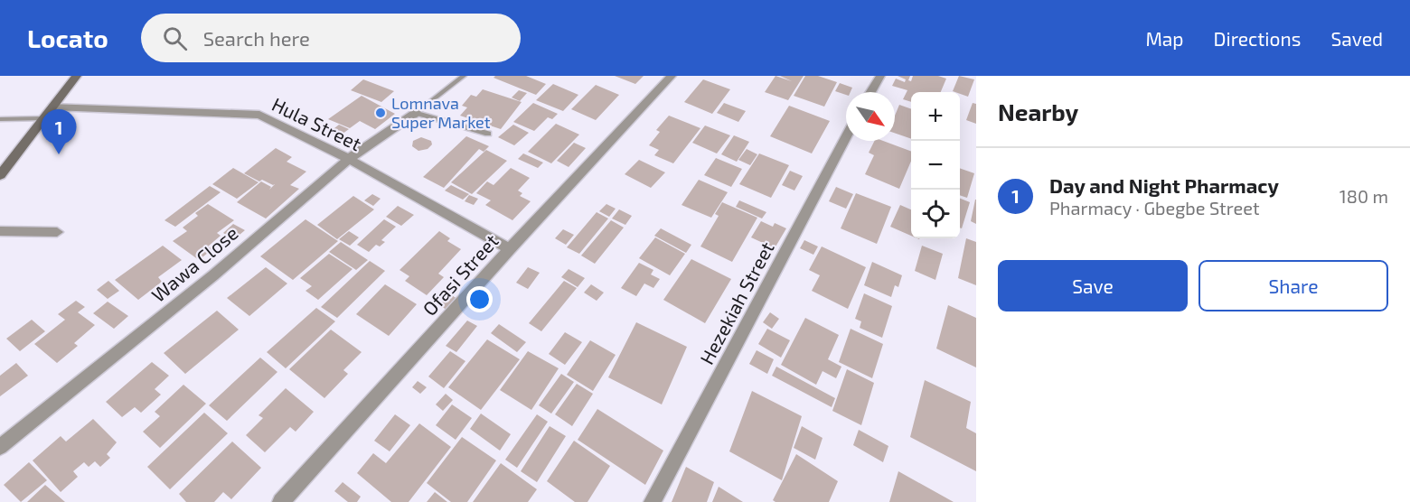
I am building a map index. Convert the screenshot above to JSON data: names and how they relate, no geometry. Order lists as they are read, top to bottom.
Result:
{
  "streets": {
    "street": [
      "Hula Street",
      "Wawa Close",
      "Ofasi Street",
      "Hezekiah Street"
    ]
  },
  "crossings": [
    ["Hula Street", "Wawa Close"],
    ["Hula Street", "Ofasi Street"]
  ],
  "places": ["Lomnava Super Market"],
  "north": "bottom right",
  "page": {
    "header": "Locato",
    "search": "Search here",
    "nav": ["Map", "Directions", "Saved"],
    "heading": "Nearby",
    "map_buttons": ["+", "−"],
    "pins": "1",
    "list": [
      {
        "mark": "1",
        "name": "Day and Night Pharmacy",
        "note": "Pharmacy · Gbegbe Street",
        "value": "180 m"
      }
    ],
    "buttons": ["Save", "Share"]
  }
}
